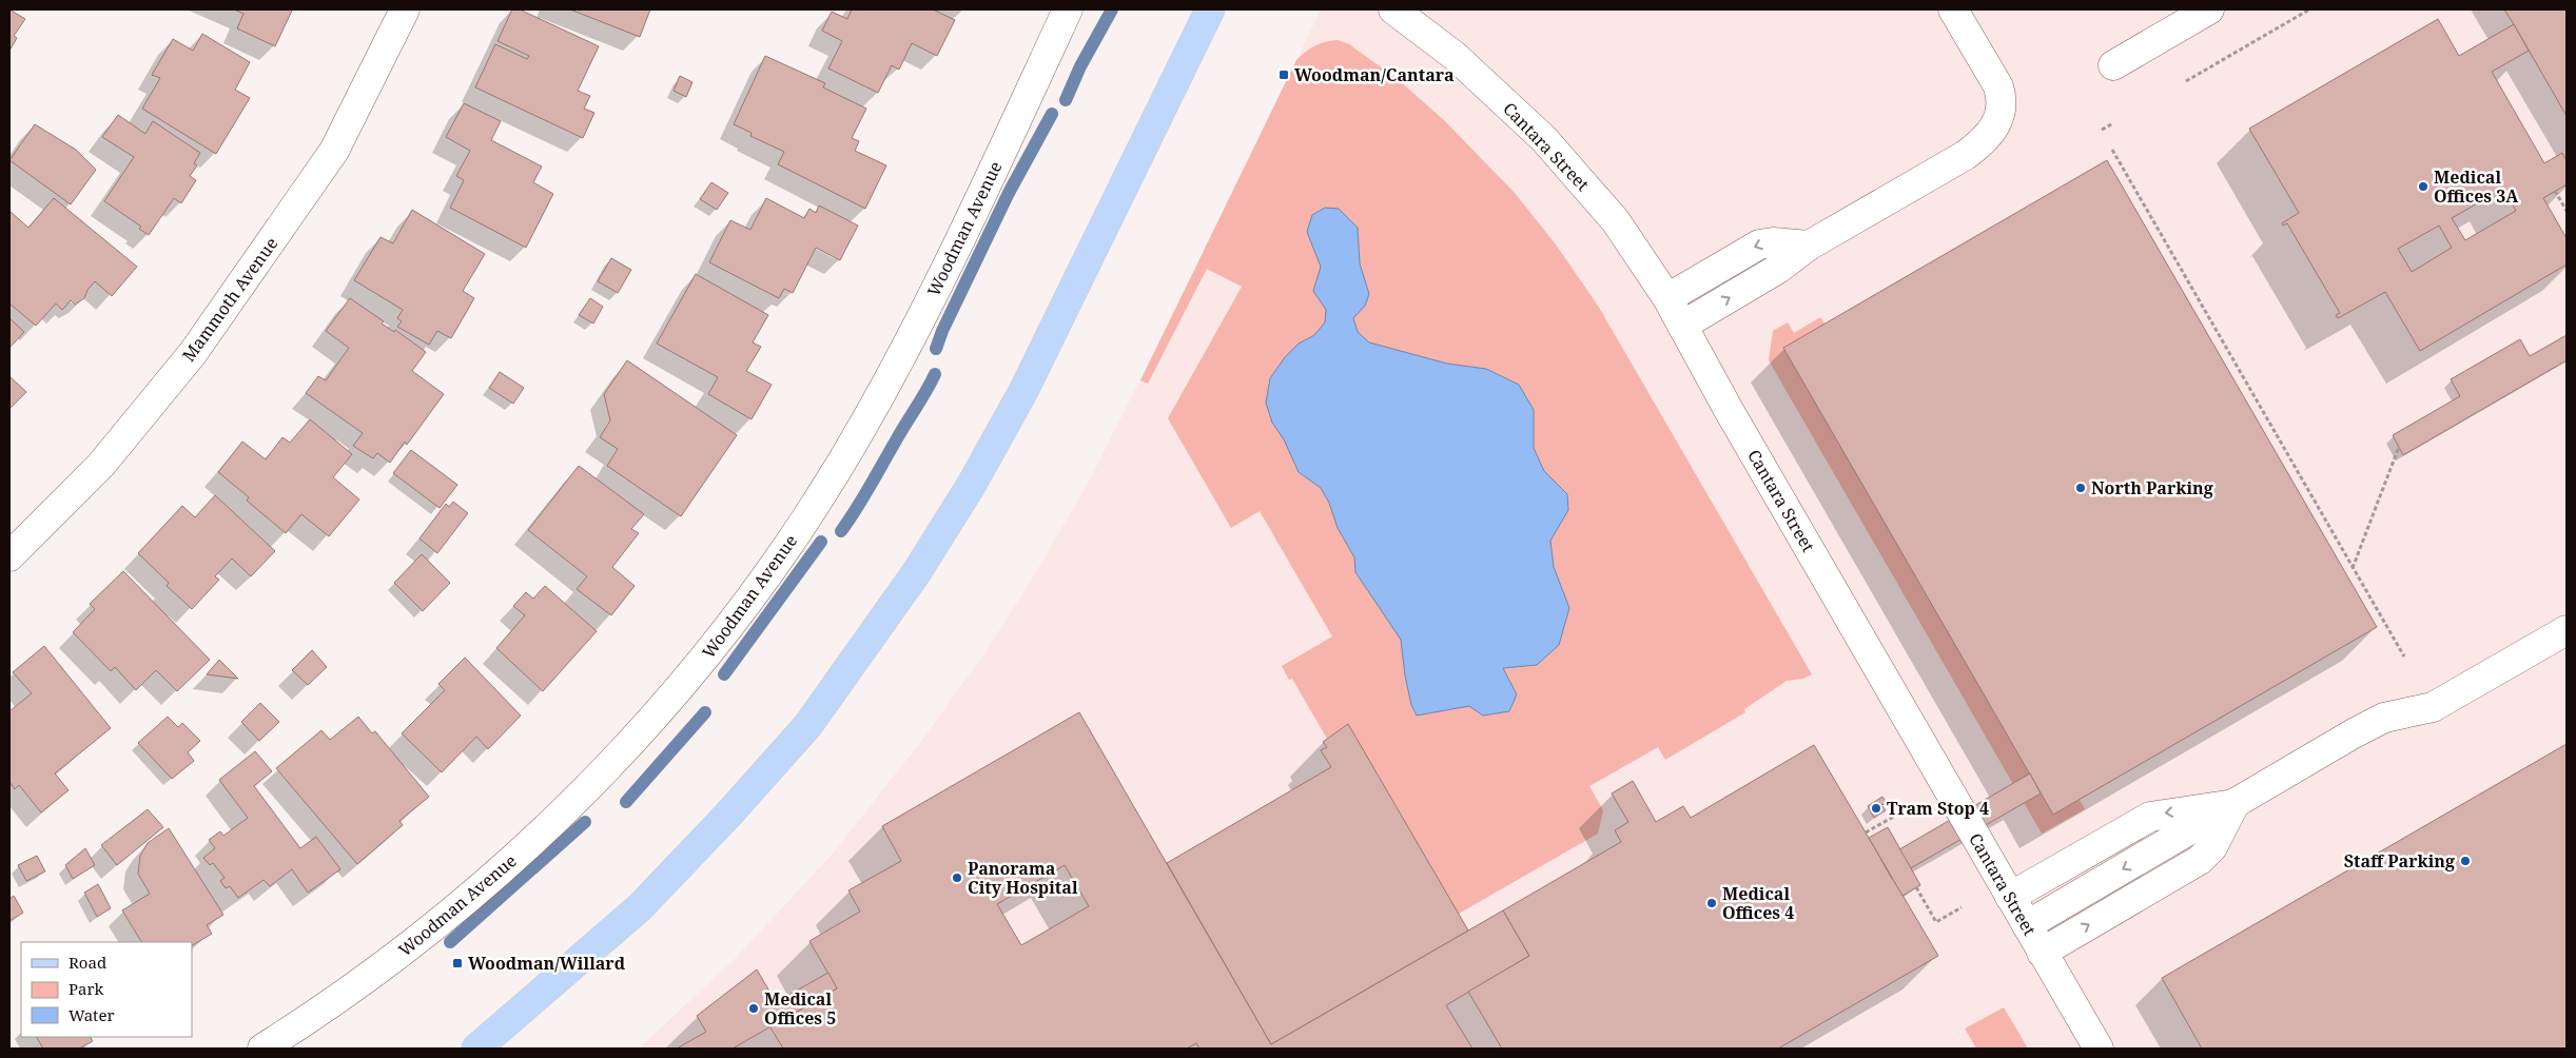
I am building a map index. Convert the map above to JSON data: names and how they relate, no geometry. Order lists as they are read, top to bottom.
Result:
{
  "streets": {
    "street": ["Cantara Street", "Woodman Avenue", "Mammoth Avenue"]
  },
  "places": {
    "transit": ["Woodman/Cantara", "Woodman/Willard"],
    "other": [
      "Medical Offices 3A",
      "North Parking",
      "Tram Stop 4",
      "Staff Parking",
      "Panorama City Hospital",
      "Medical Offices 4",
      "Medical Offices 5"
    ]
  },
  "legend": ["Road", "Park", "Water"]
}
